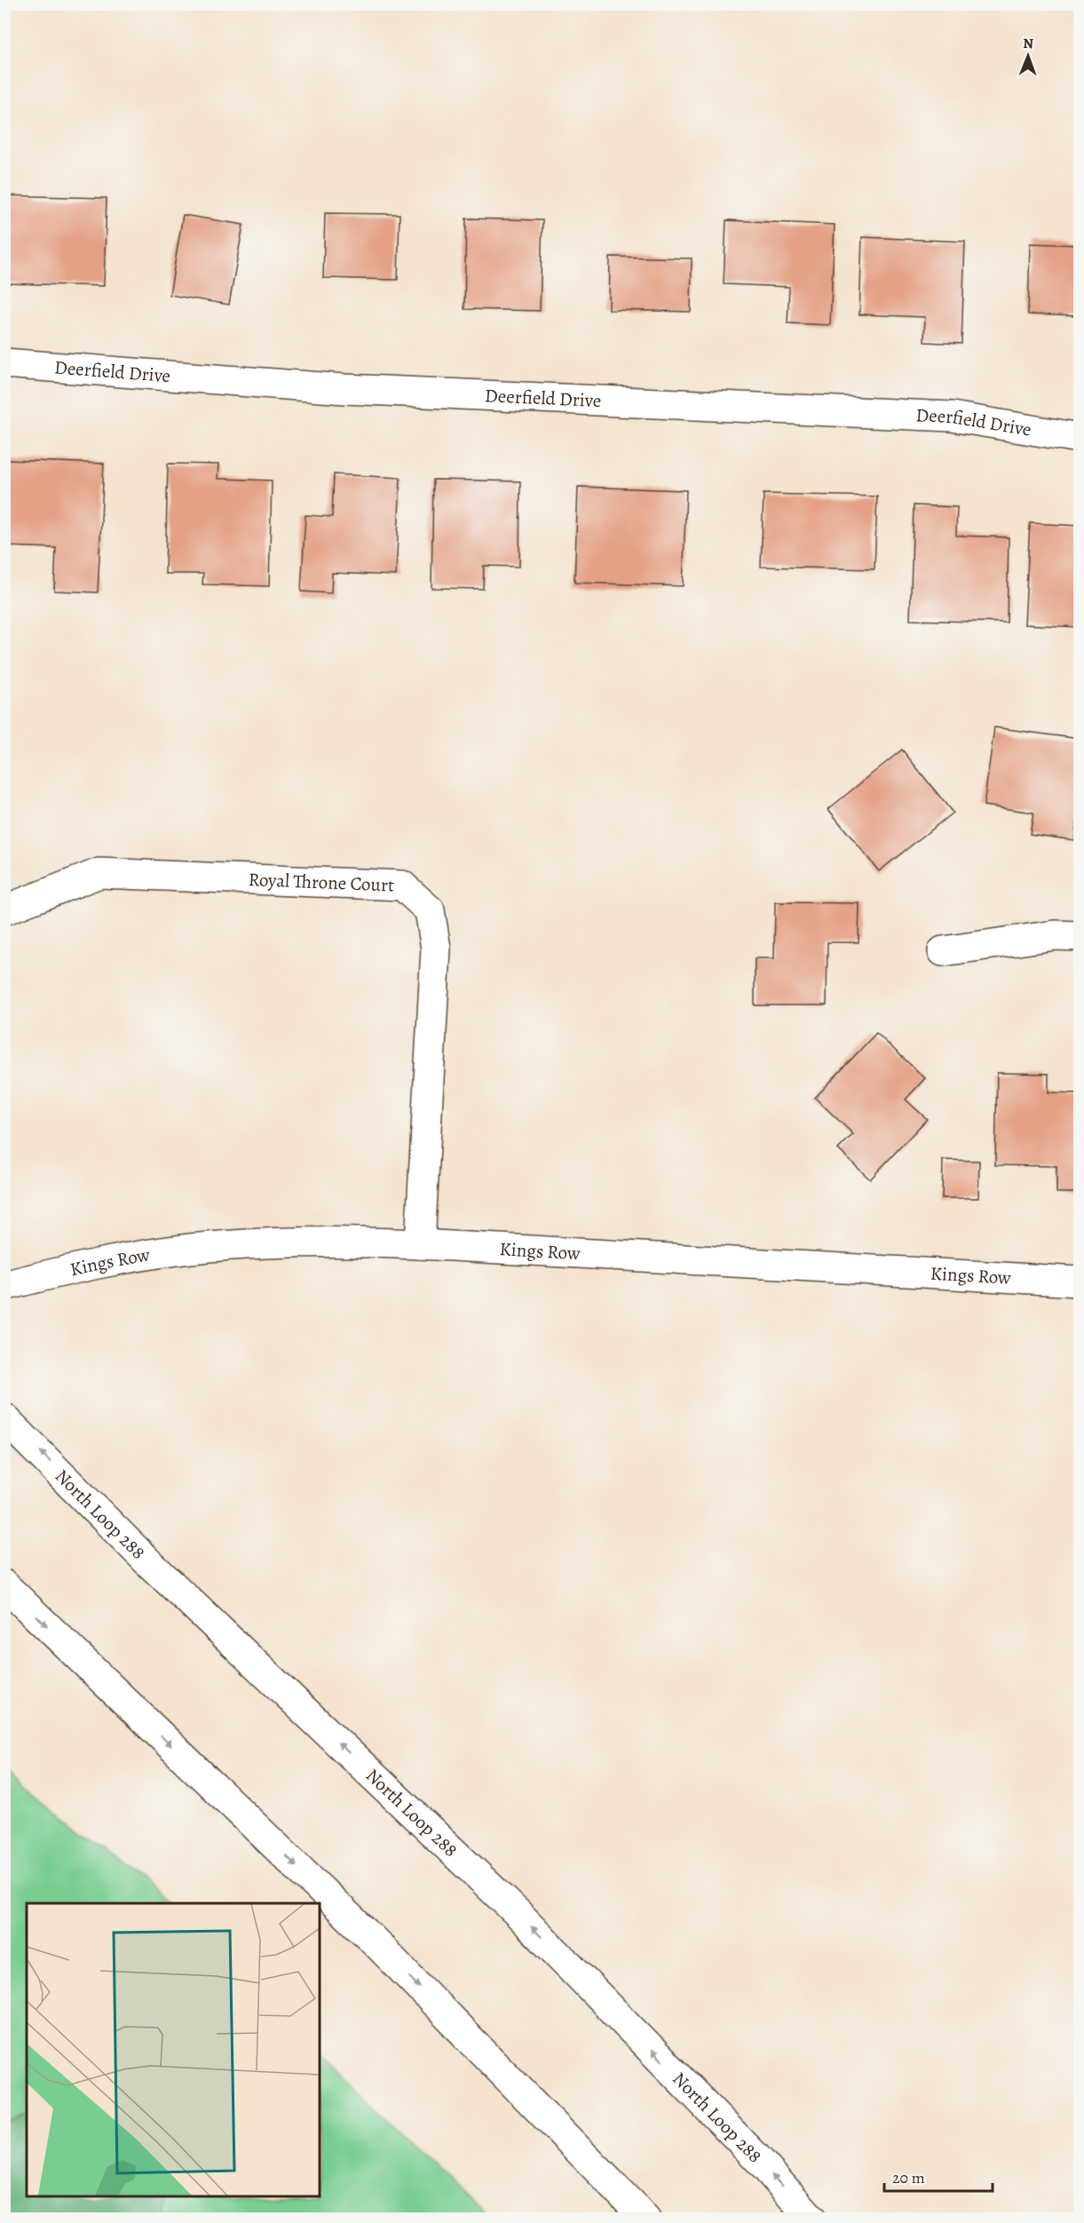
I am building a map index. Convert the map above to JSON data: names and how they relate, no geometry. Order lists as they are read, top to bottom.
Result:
{
  "streets": {
    "main road": [
      "Deerfield Drive",
      "Royal Throne Court",
      "Kings Row",
      "North Loop 288"
    ]
  },
  "crossings": [
    ["Royal Throne Court", "Kings Row"]
  ],
  "scale_bar": "20 m",
  "north": "top"
}
